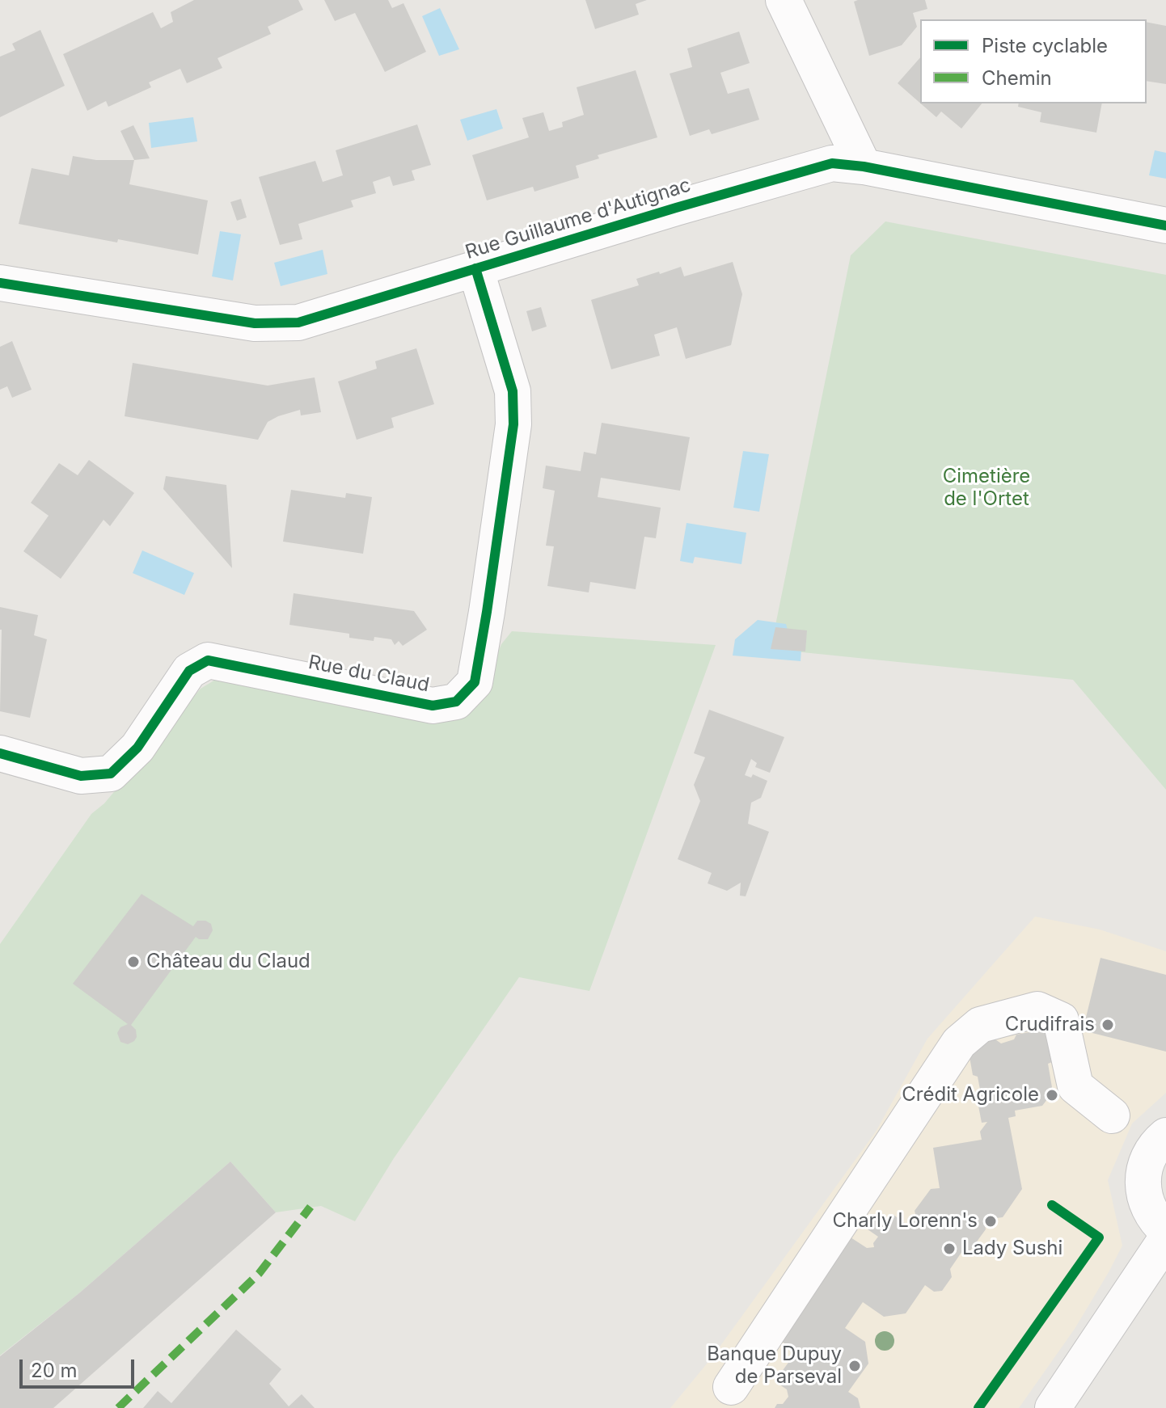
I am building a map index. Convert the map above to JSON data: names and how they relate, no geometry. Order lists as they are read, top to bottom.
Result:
{
  "streets": {
    "street": ["Rue Guillaume d'Autignac", "Rue du Claud"]
  },
  "crossings": [
    ["Rue Guillaume d'Autignac", "Rue du Claud"]
  ],
  "parks": ["Cimetière de l'Ortet"],
  "places": [
    "Château du Claud",
    "Crudifrais",
    "Crédit Agricole",
    "Charly Lorenn's",
    "Lady Sushi",
    "Banque Dupuy de Parseval"
  ],
  "legend": ["Piste cyclable", "Chemin"],
  "scale_bar": "20 m"
}
